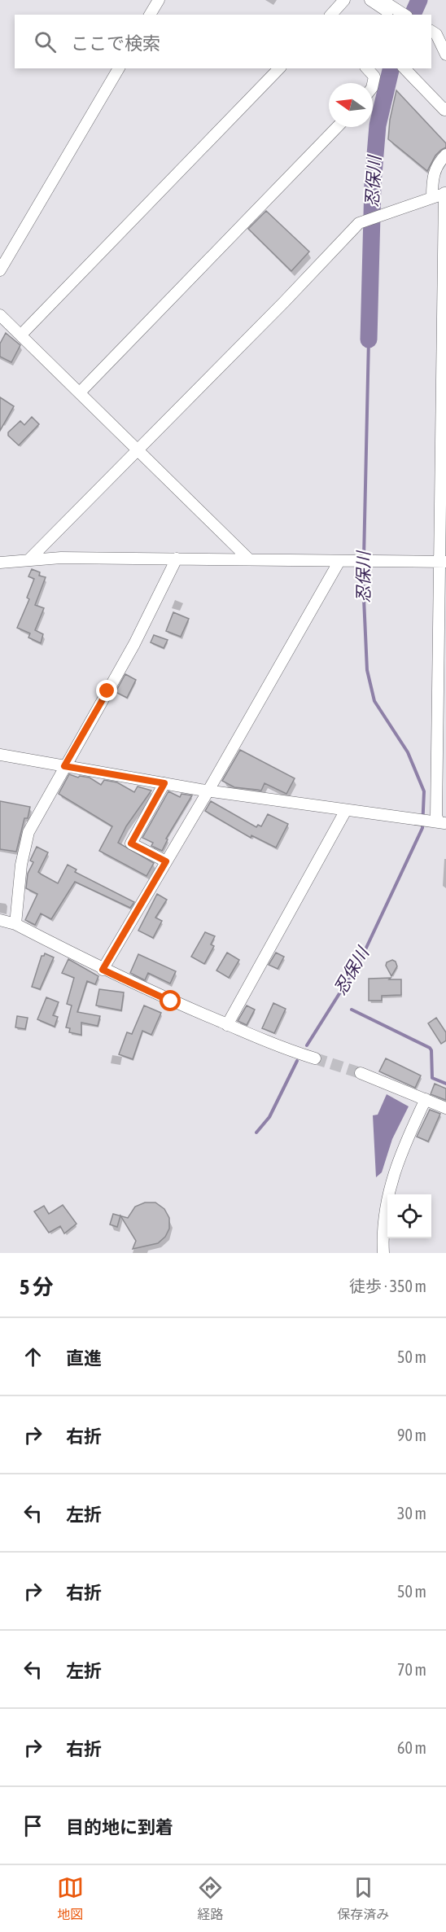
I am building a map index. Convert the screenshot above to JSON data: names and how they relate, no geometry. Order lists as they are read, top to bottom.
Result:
{
  "water": ["忍保川"],
  "north": "left",
  "page": {
    "search": "ここで検索",
    "heading": ["5 分", "徒歩 · 350 m"],
    "list": [
      ["直進", "50 m"],
      ["右折", "90 m"],
      ["左折", "30 m"],
      ["右折", "50 m"],
      ["左折", "70 m"],
      ["右折", "60 m"],
      "目的地に到着"
    ],
    "nav": ["地図", "経路", "保存済み"]
  }
}
